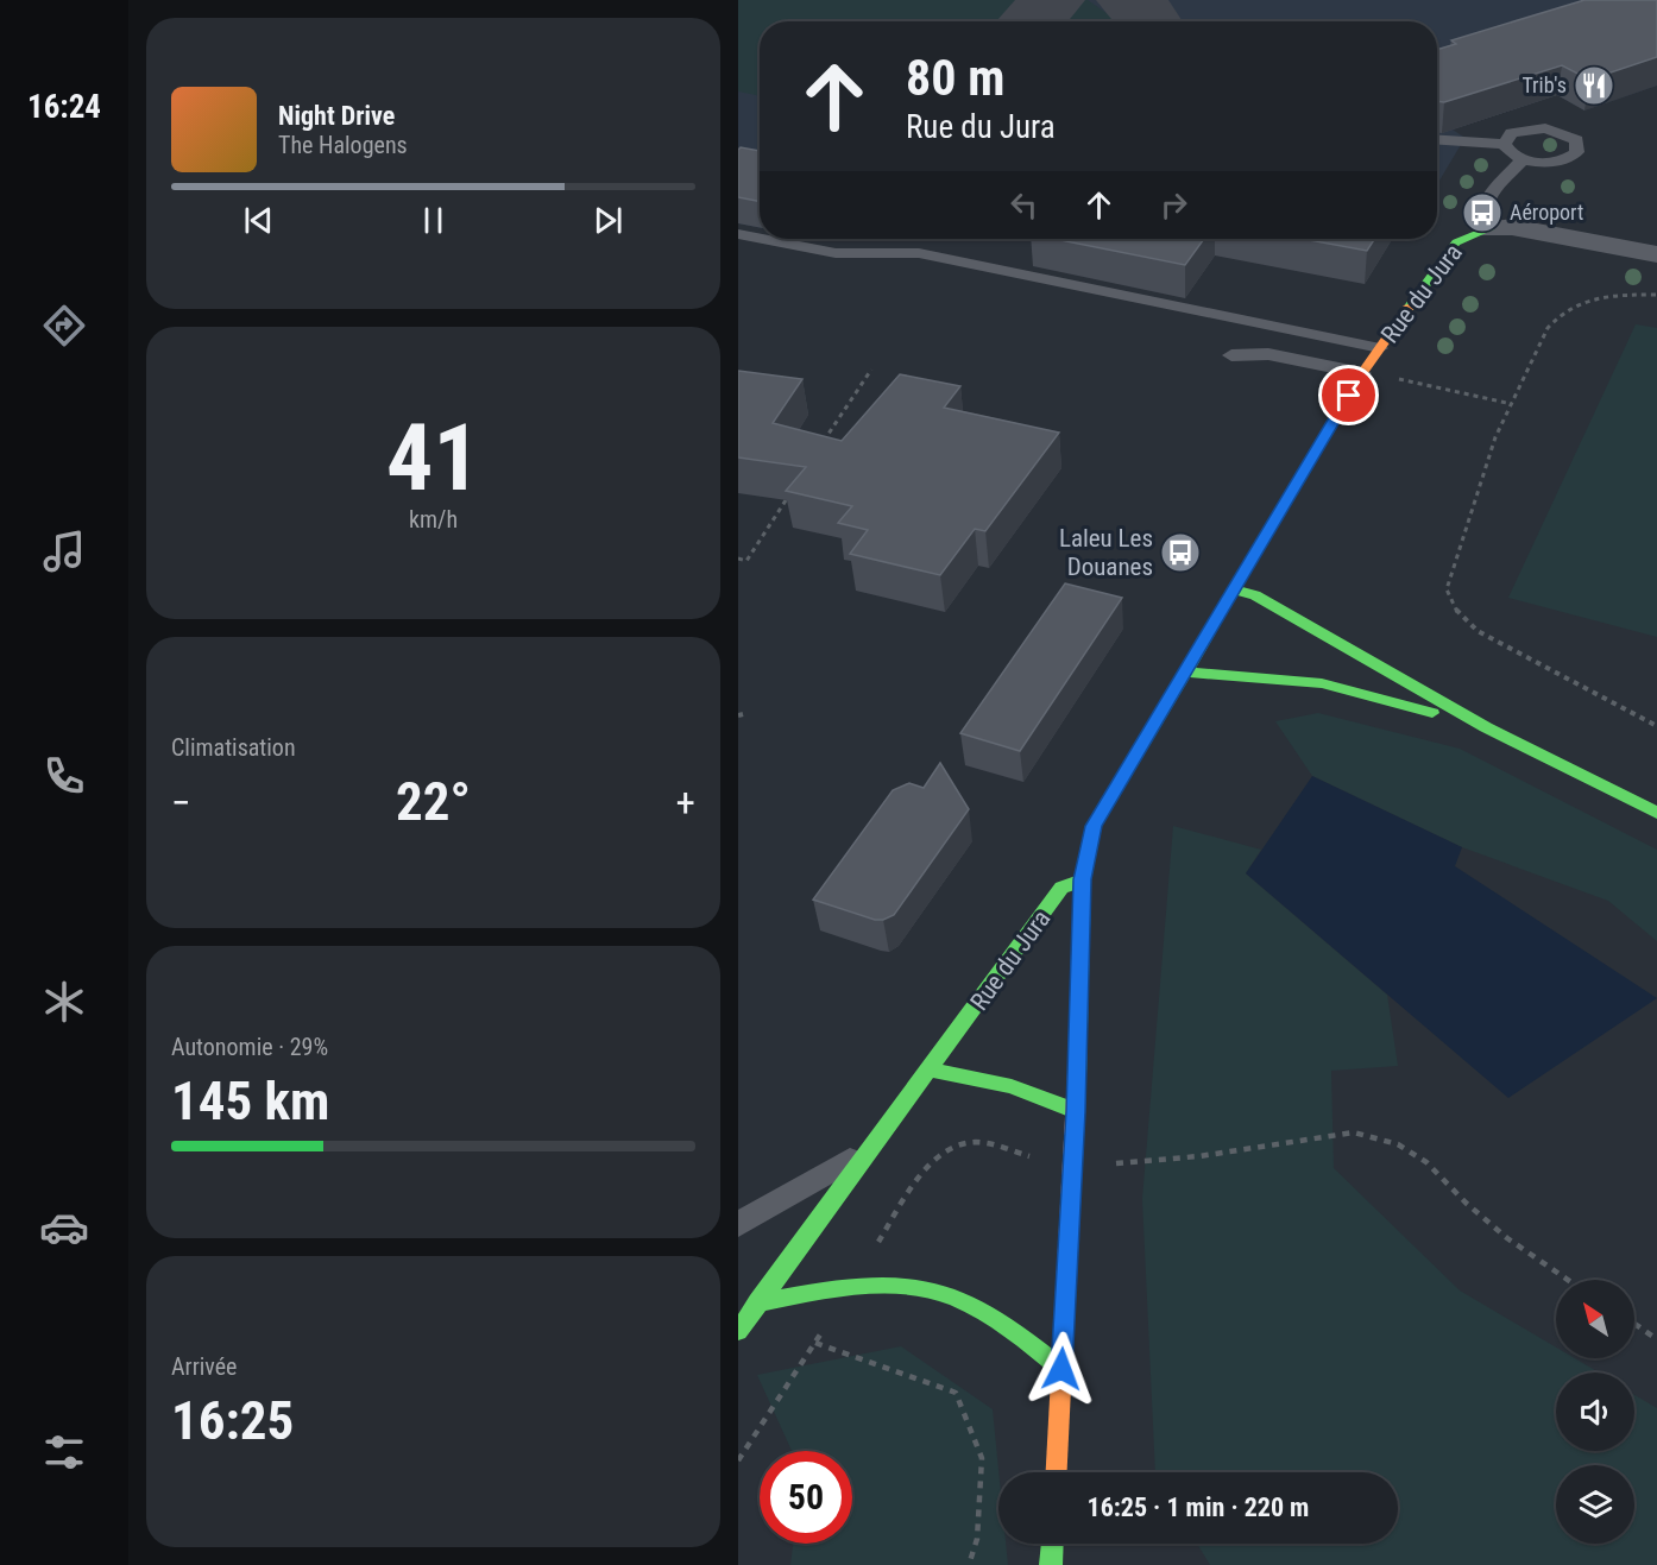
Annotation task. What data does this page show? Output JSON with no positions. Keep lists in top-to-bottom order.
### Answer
{
  "streets": {
    "street": ["Rue du Jura"]
  },
  "places": {
    "restaurant": ["Trib's"],
    "bus stop": ["Aéroport", "Laleu Les Douanes"]
  },
  "north": "top left",
  "page": {
    "tabs": "16:24",
    "turn": ["80 m", "Rue du Jura"],
    "song": ["Night Drive", "The Halogens"],
    "tile": [
      ["41", "km/h"],
      "Climatisation",
      ["Autonomie · 29%", "145 km"],
      ["Arrivée", "16:25"]
    ],
    "heat": ["−", "22°", "+"],
    "limit": "50",
    "trip": "16:25 · 1 min · 220 m"
  }
}
